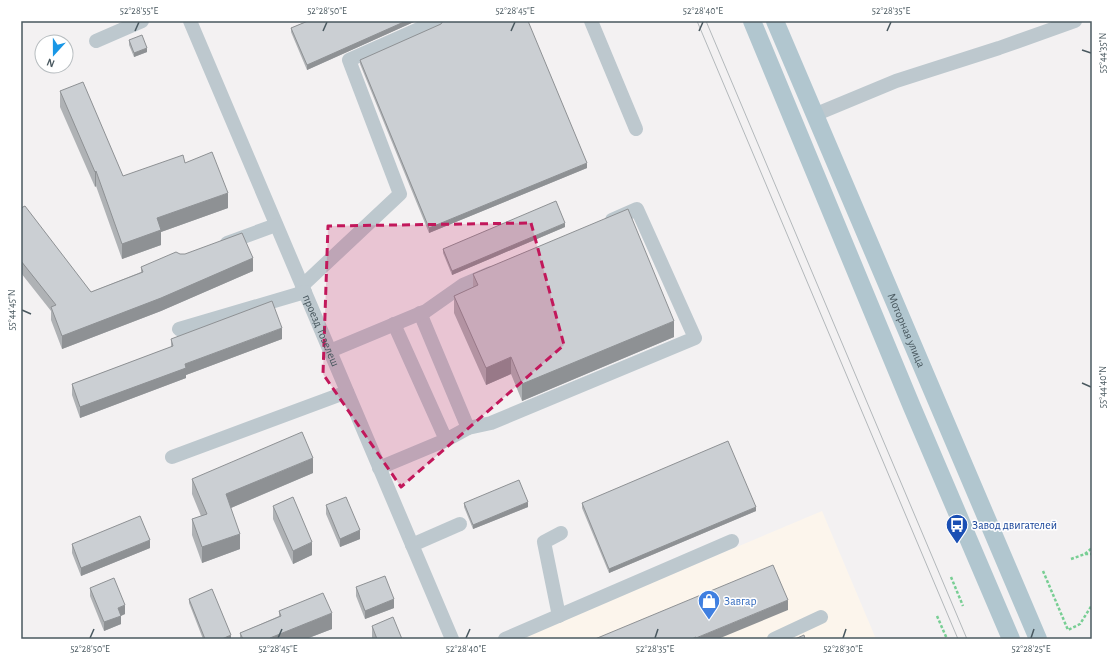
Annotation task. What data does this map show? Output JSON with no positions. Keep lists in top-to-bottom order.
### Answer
{
  "streets": {
    "main road": ["Моторная улица"],
    "street": ["проезд Тозелеш"]
  },
  "places": {
    "bus stop": ["Завод двигателей"],
    "shop": ["Завгар"]
  },
  "north": "bottom",
  "coordinates": [
    "52°28'55\"E",
    "52°28'50\"E",
    "52°28'45\"E",
    "52°28'40\"E",
    "52°28'35\"E",
    "55°44'35\"N",
    "55°44'45\"N",
    "55°44'40\"N",
    "52°28'30\"E",
    "52°28'25\"E"
  ]
}
